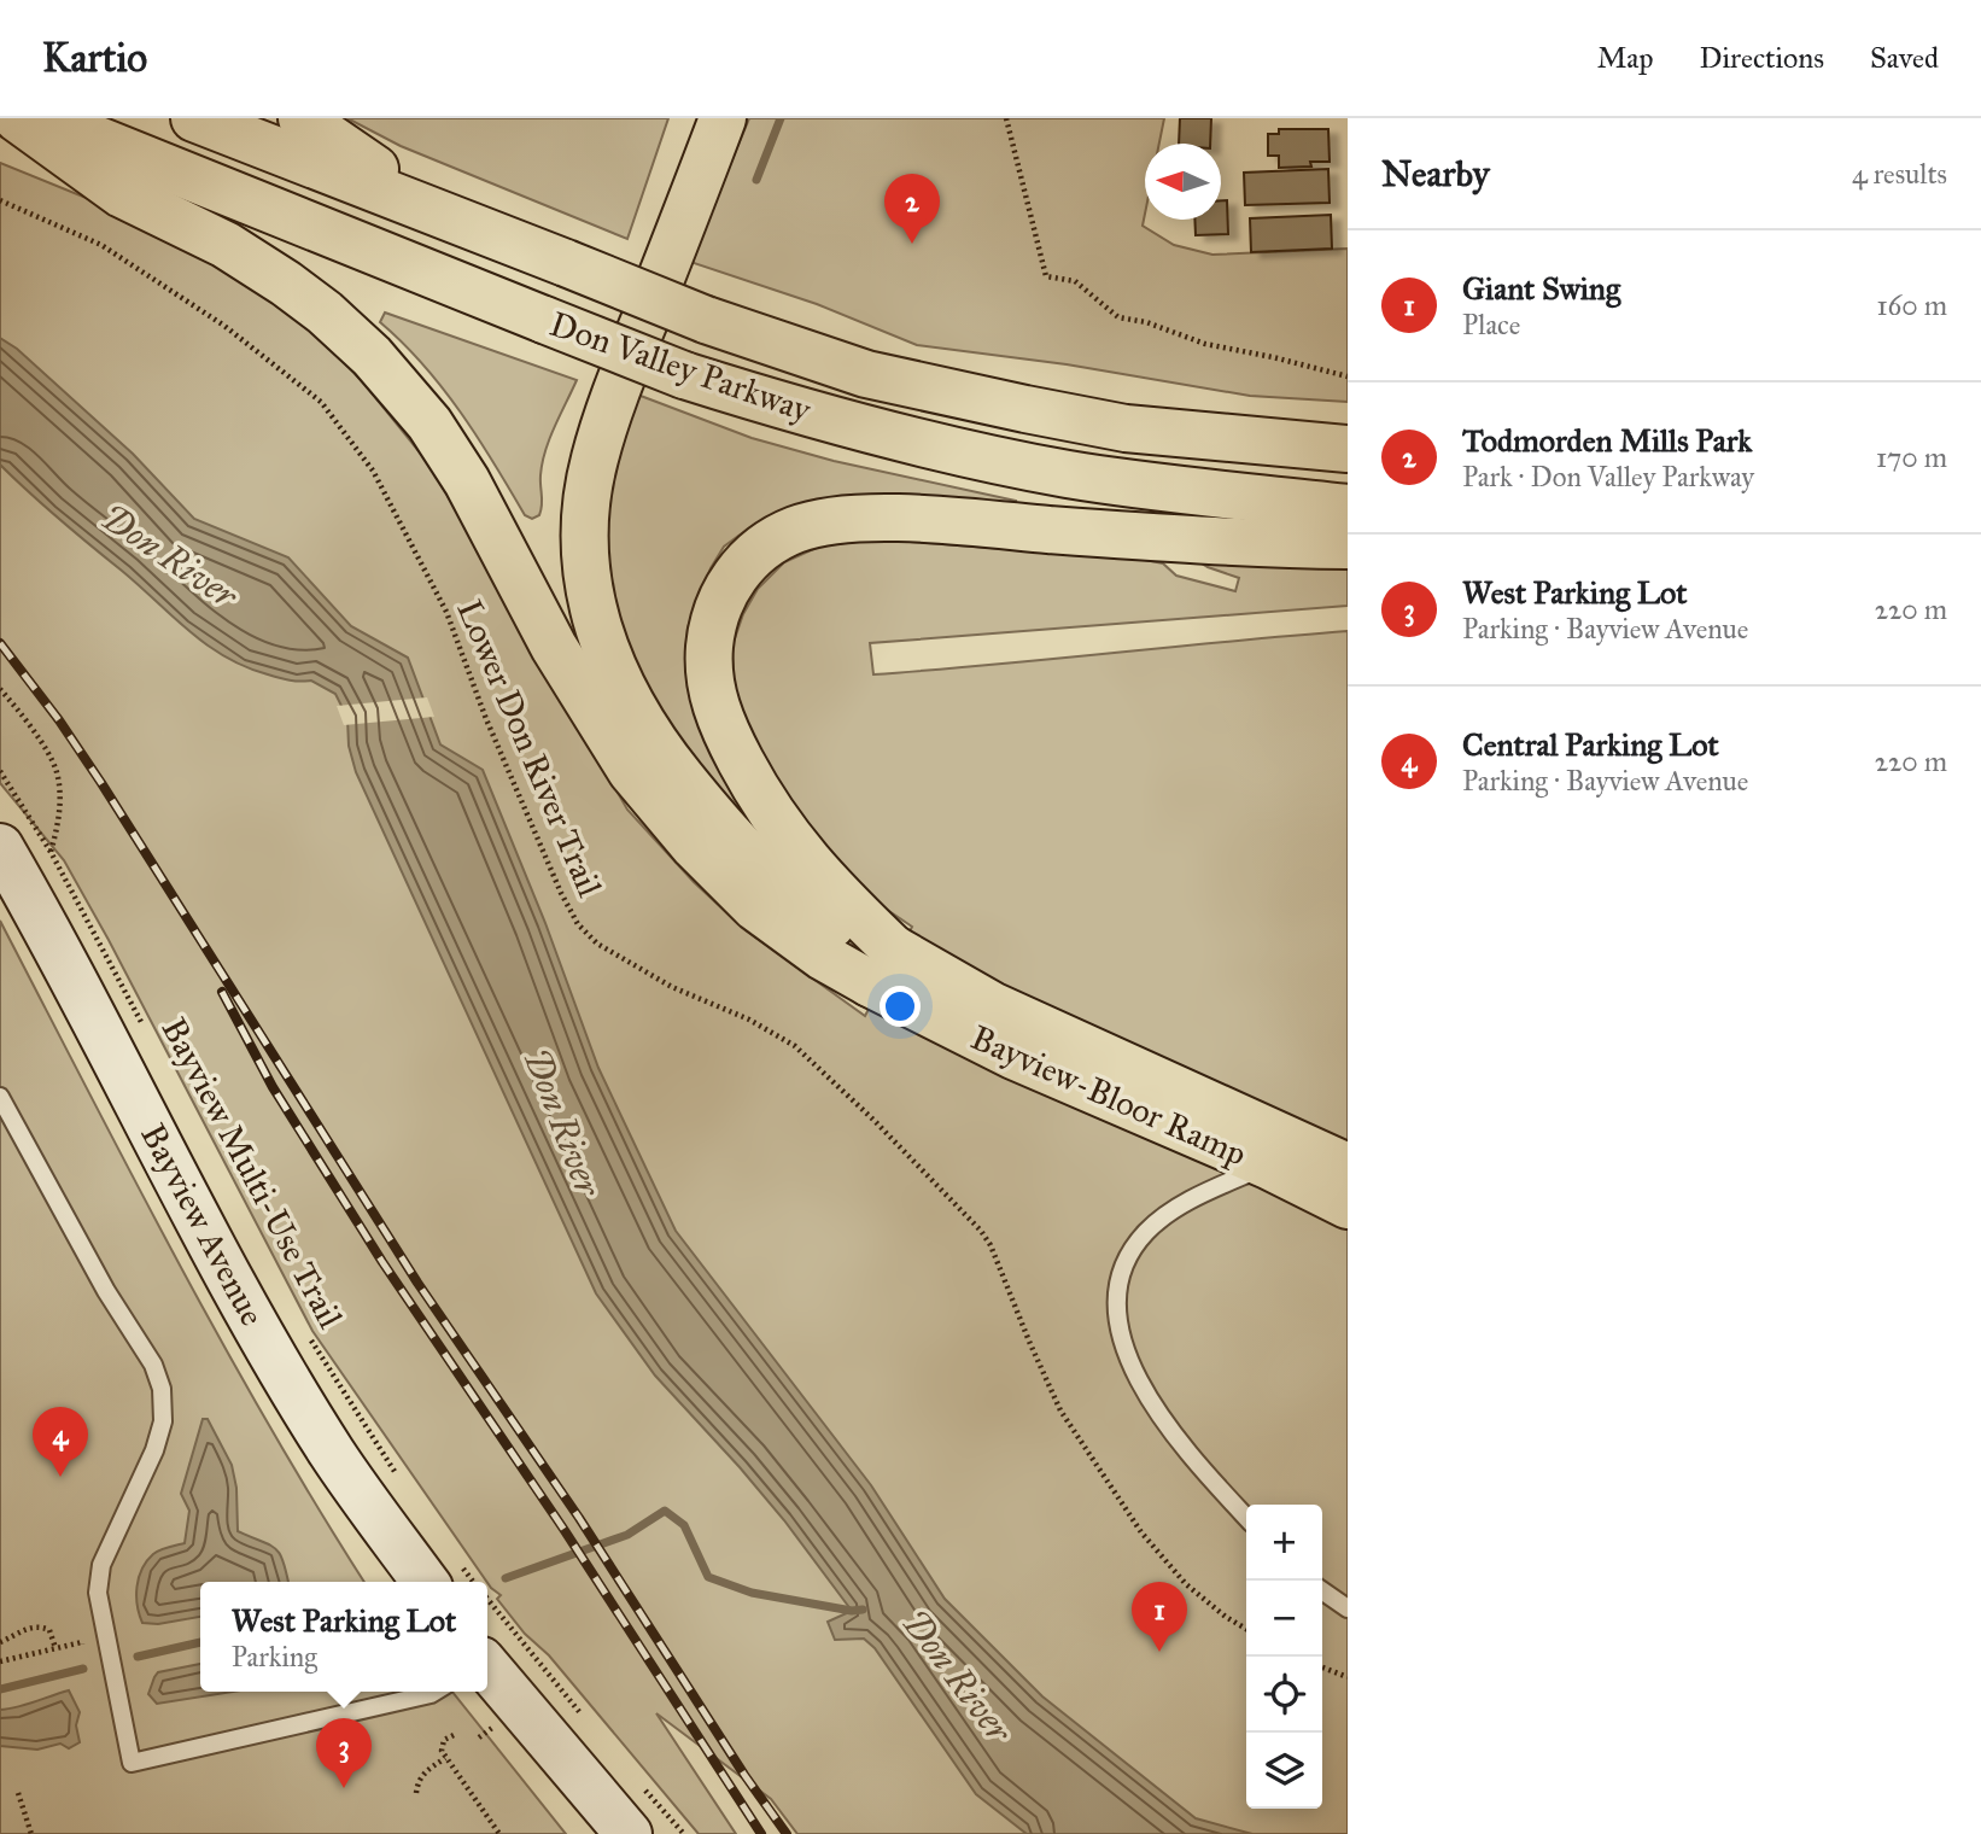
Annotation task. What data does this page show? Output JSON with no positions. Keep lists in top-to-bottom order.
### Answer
{
  "streets": {
    "main road": ["Don Valley Parkway", "Bayview-Bloor Ramp", "Bayview Avenue"],
    "path": ["Lower Don River Trail", "Bayview Multi-Use Trail"]
  },
  "water": ["Don River"],
  "north": "left",
  "page": {
    "header": "Kartio",
    "nav": ["Map", "Directions", "Saved"],
    "heading": ["Nearby", "4 results"],
    "pins": [
      "2",
      "4",
      "1",
      "3"
    ],
    "list": [
      {
        "mark": "1",
        "name": "Giant Swing",
        "note": "Place",
        "value": "160 m"
      },
      {
        "mark": "2",
        "name": "Todmorden Mills Park",
        "note": "Park · Don Valley Parkway",
        "value": "170 m"
      },
      {
        "mark": "3",
        "name": "West Parking Lot",
        "note": "Parking · Bayview Avenue",
        "value": "220 m"
      },
      {
        "mark": "4",
        "name": "Central Parking Lot",
        "note": "Parking · Bayview Avenue",
        "value": "220 m"
      }
    ],
    "map_buttons": ["+", "−"],
    "popup": ["West Parking Lot", "Parking"]
  }
}
